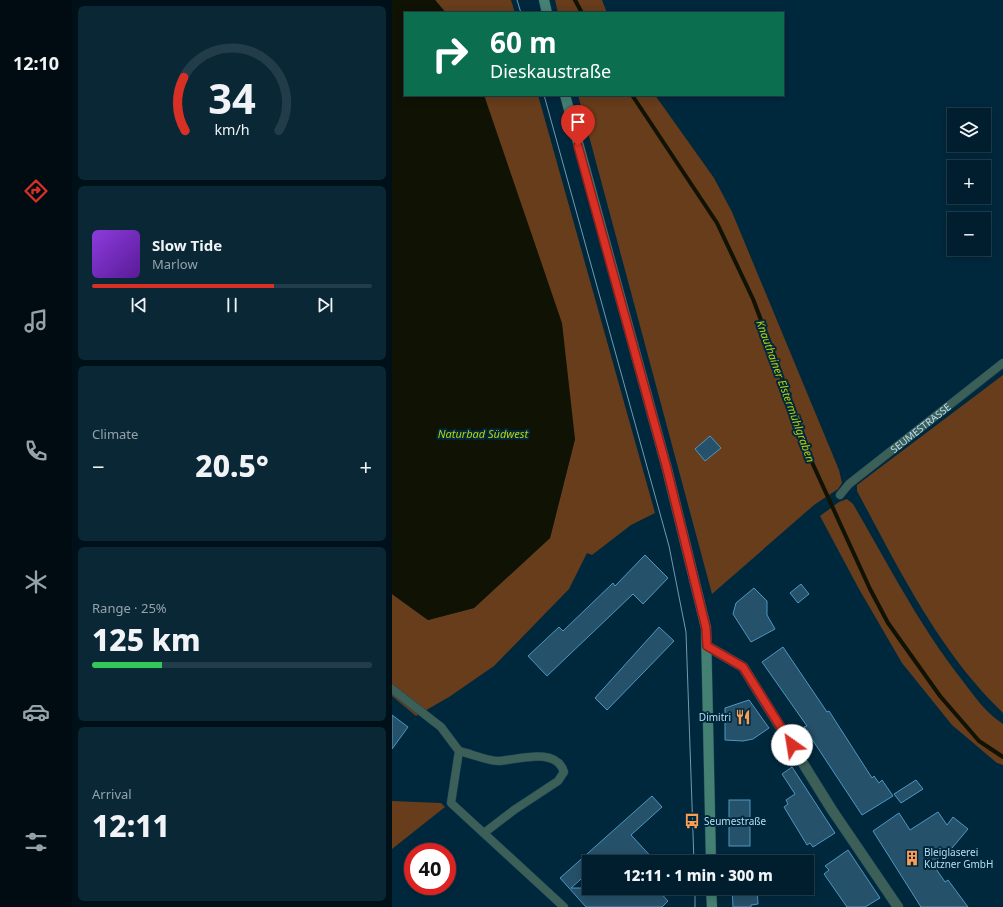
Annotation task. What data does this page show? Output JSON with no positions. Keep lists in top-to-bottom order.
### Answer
{
  "streets": {
    "lane": ["SEUMESTRASSE"]
  },
  "water": ["Knauthainer Elstermühlgraben", "Naturbad Südwest"],
  "places": {
    "restaurant": ["Dimitri"],
    "bus stop": ["Seumestraße"],
    "building": ["Bleiglaserei Kutzner GmbH"]
  },
  "page": {
    "tabs": "12:10",
    "turn": ["60 m", "Dieskaustraße"],
    "map_buttons": ["+", "−"],
    "song": ["Slow Tide", "Marlow"],
    "tile": [
      "Climate",
      ["Range · 25%", "125 km"],
      ["Arrival", "12:11"]
    ],
    "heat": ["−", "20.5°", "+"],
    "limit": "40",
    "trip": "12:11 · 1 min · 300 m",
    "gauge": ["34", "km/h"]
  }
}
